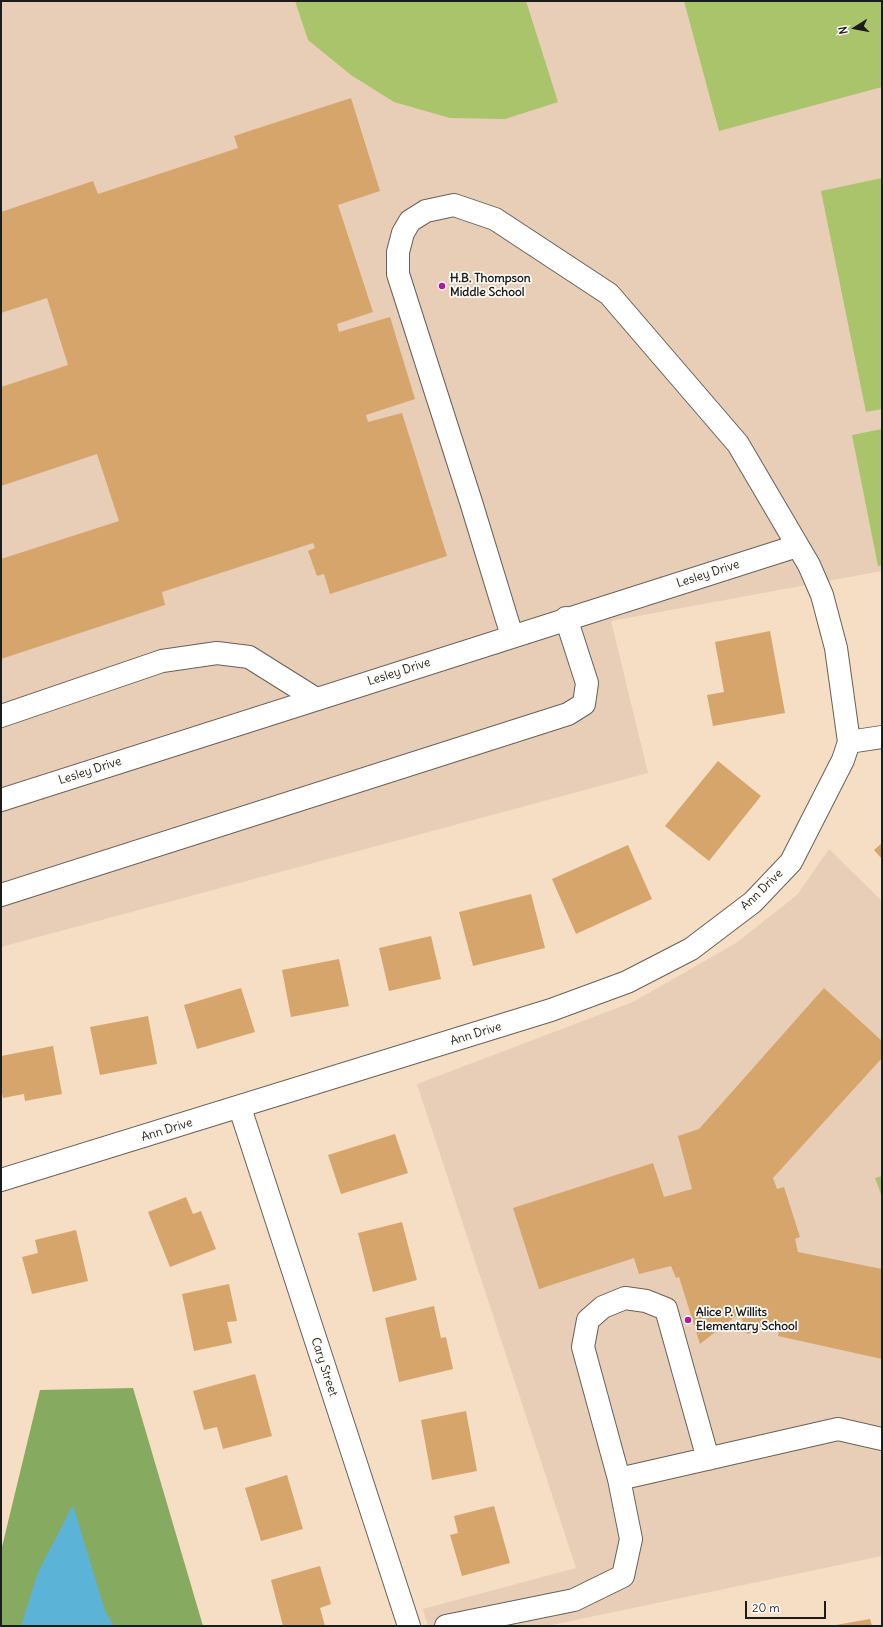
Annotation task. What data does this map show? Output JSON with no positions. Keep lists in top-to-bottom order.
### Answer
{
  "streets": {
    "street": ["Lesley Drive", "Ann Drive", "Cary Street"]
  },
  "crossings": [
    ["Lesley Drive", "Ann Drive"],
    ["Ann Drive", "Cary Street"]
  ],
  "places": ["H.B. Thompson Middle School", "Alice P. Willits Elementary School"],
  "scale_bar": "20 m",
  "north": "left"
}
